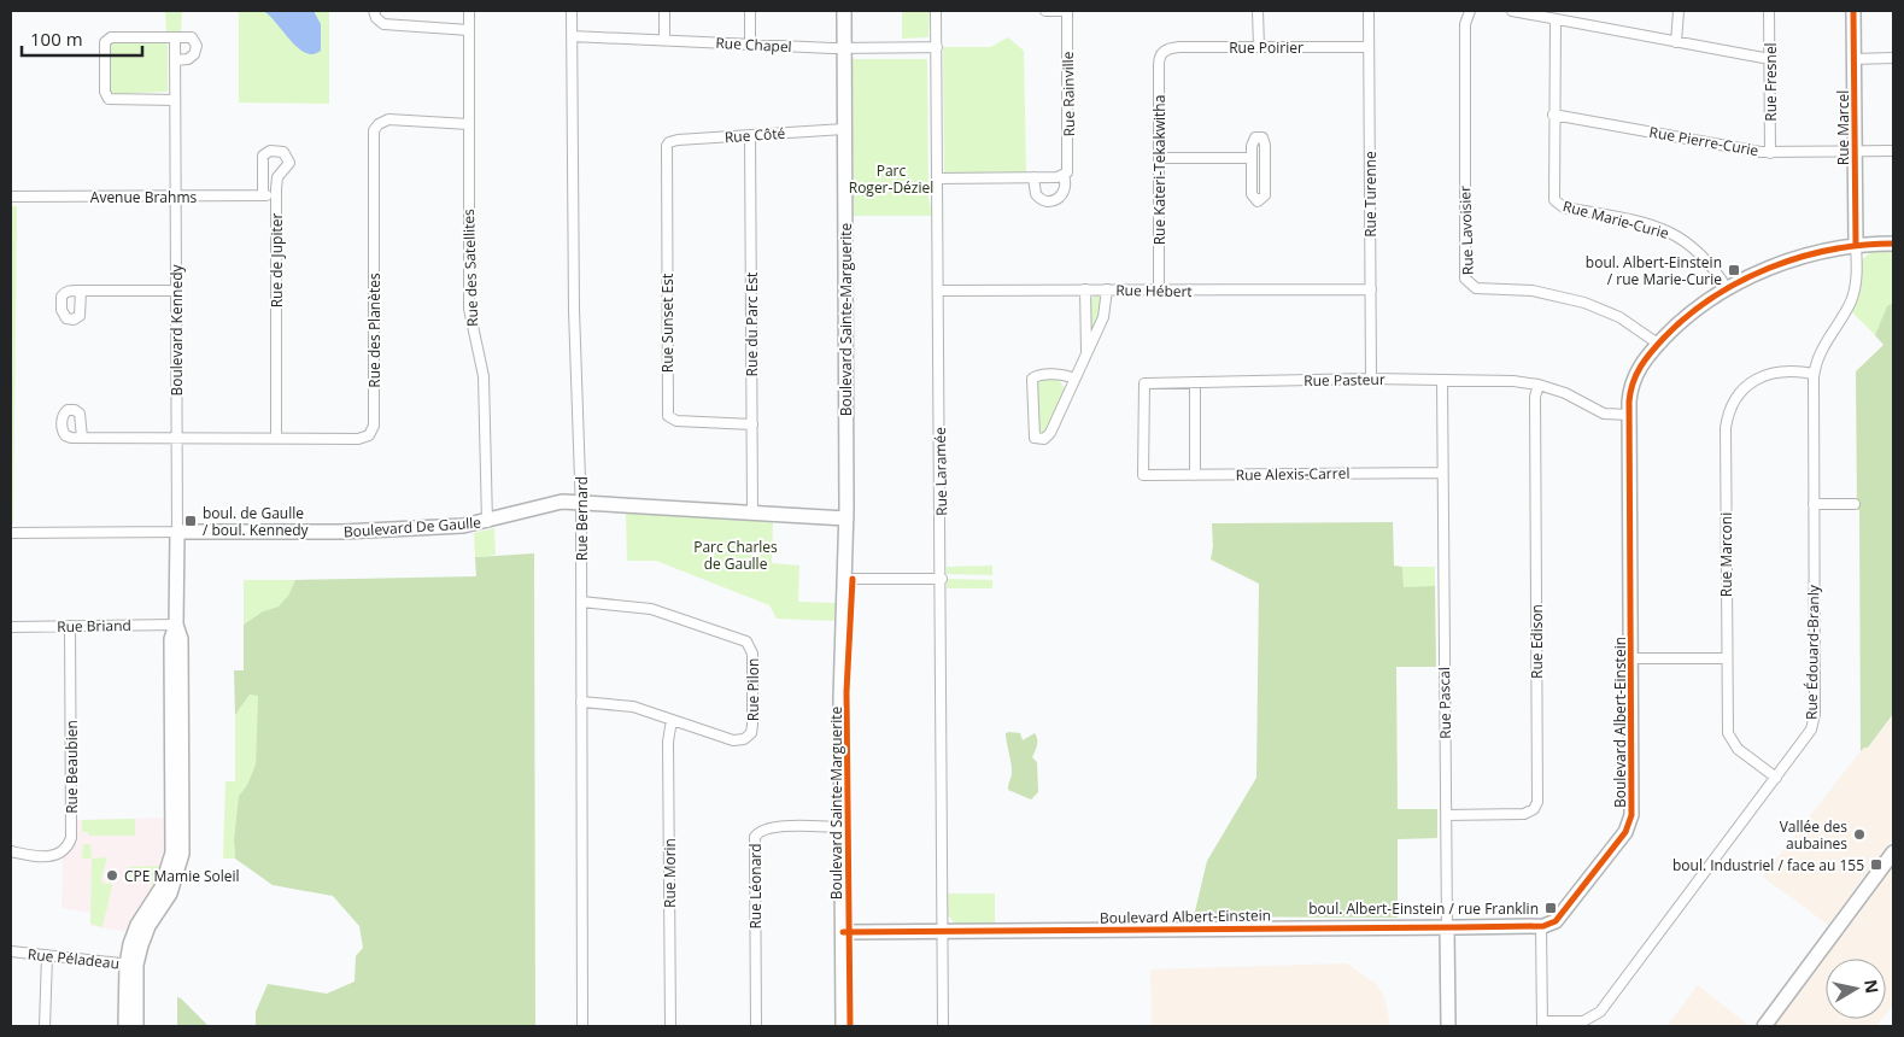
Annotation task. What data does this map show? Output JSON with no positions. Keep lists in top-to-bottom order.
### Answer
{
  "streets": {
    "street": [
      "Rue Chapel",
      "Rue Poirier",
      "Rue Fresnel",
      "Rue Rainville",
      "Rue Marcel",
      "Rue Côté",
      "Rue Pierre-Curie",
      "Rue Kateri-Tekakwitha",
      "Rue Turenne",
      "Avenue Brahms",
      "Rue Marie-Curie",
      "Rue Lavoisier",
      "Rue de Jupiter",
      "Rue des Satellites",
      "Rue Hébert",
      "Boulevard Sainte-Marguerite",
      "Rue Sunset Est",
      "Rue du Parc Est",
      "Boulevard Kennedy",
      "Rue des Planètes",
      "Rue Pasteur",
      "Rue Laramée",
      "Rue Alexis-Carrel",
      "Rue Bernard",
      "Boulevard De Gaulle",
      "Rue Marconi",
      "Rue Briand",
      "Rue Edison",
      "Rue Édouard-Branly",
      "Rue Pilon",
      "Rue Pascal",
      "Boulevard Albert-Einstein",
      "Rue Beaubien",
      "Rue Morin",
      "Rue Léonard",
      "Rue Péladeau"
    ]
  },
  "crossings": [
    ["Rue Chapel", "Boulevard Sainte-Marguerite"],
    ["Rue Chapel", "Rue Laramée"],
    ["Rue Chapel", "Rue Bernard"],
    ["Rue Poirier", "Rue Kateri-Tekakwitha"],
    ["Rue Poirier", "Rue Turenne"],
    ["Rue Fresnel", "Rue Pierre-Curie"],
    ["Rue Marcel", "Rue Pierre-Curie"],
    ["Rue Marcel", "Rue Édouard-Branly"],
    ["Rue Marcel", "Boulevard Albert-Einstein"],
    ["Rue Côté", "Boulevard Sainte-Marguerite"],
    ["Rue Côté", "Rue Sunset Est"],
    ["Rue Côté", "Rue du Parc Est"],
    ["Rue Pierre-Curie", "Rue Marie-Curie"],
    ["Rue Kateri-Tekakwitha", "Rue Hébert"],
    ["Rue Turenne", "Rue Hébert"],
    ["Rue Turenne", "Rue Pasteur"],
    ["Avenue Brahms", "Rue de Jupiter"],
    ["Avenue Brahms", "Boulevard Kennedy"],
    ["Rue Marie-Curie", "Boulevard Albert-Einstein"],
    ["Rue Lavoisier", "Boulevard Albert-Einstein"],
    ["Rue de Jupiter", "Rue des Planètes"],
    ["Rue des Satellites", "Rue des Planètes"],
    ["Rue des Satellites", "Boulevard De Gaulle"],
    ["Rue Hébert", "Rue Laramée"],
    ["Boulevard Sainte-Marguerite", "Boulevard De Gaulle"],
    ["Boulevard Sainte-Marguerite", "Boulevard Albert-Einstein"],
    ["Boulevard Sainte-Marguerite", "Rue Léonard"],
    ["Rue Sunset Est", "Rue du Parc Est"],
    ["Rue du Parc Est", "Boulevard De Gaulle"],
    ["Boulevard Kennedy", "Rue des Planètes"],
    ["Boulevard Kennedy", "Boulevard De Gaulle"],
    ["Boulevard Kennedy", "Rue Briand"],
    ["Boulevard Kennedy", "Rue Péladeau"],
    ["Rue Pasteur", "Rue Alexis-Carrel"],
    ["Rue Pasteur", "Rue Edison"],
    ["Rue Pasteur", "Rue Pascal"],
    ["Rue Pasteur", "Boulevard Albert-Einstein"],
    ["Rue Laramée", "Boulevard Albert-Einstein"],
    ["Rue Alexis-Carrel", "Rue Pascal"],
    ["Rue Bernard", "Boulevard De Gaulle"],
    ["Rue Bernard", "Rue Pilon"],
    ["Rue Marconi", "Rue Édouard-Branly"],
    ["Rue Briand", "Rue Beaubien"],
    ["Rue Edison", "Rue Pascal"],
    ["Rue Édouard-Branly", "Boulevard Albert-Einstein"],
    ["Rue Pilon", "Rue Morin"],
    ["Rue Pascal", "Boulevard Albert-Einstein"]
  ],
  "parks": ["Parc Roger-Déziel", "Parc Charles de Gaulle"],
  "places": {
    "transit": [
      "boul. Albert-Einstein / rue Marie-Curie",
      "boul. de Gaulle / boul. Kennedy",
      "boul. Industriel / face au 155",
      "boul. Albert-Einstein / rue Franklin"
    ],
    "other": ["Vallée des aubaines", "CPE Mamie Soleil"]
  },
  "scale_bar": "100 m",
  "north": "right"
}
